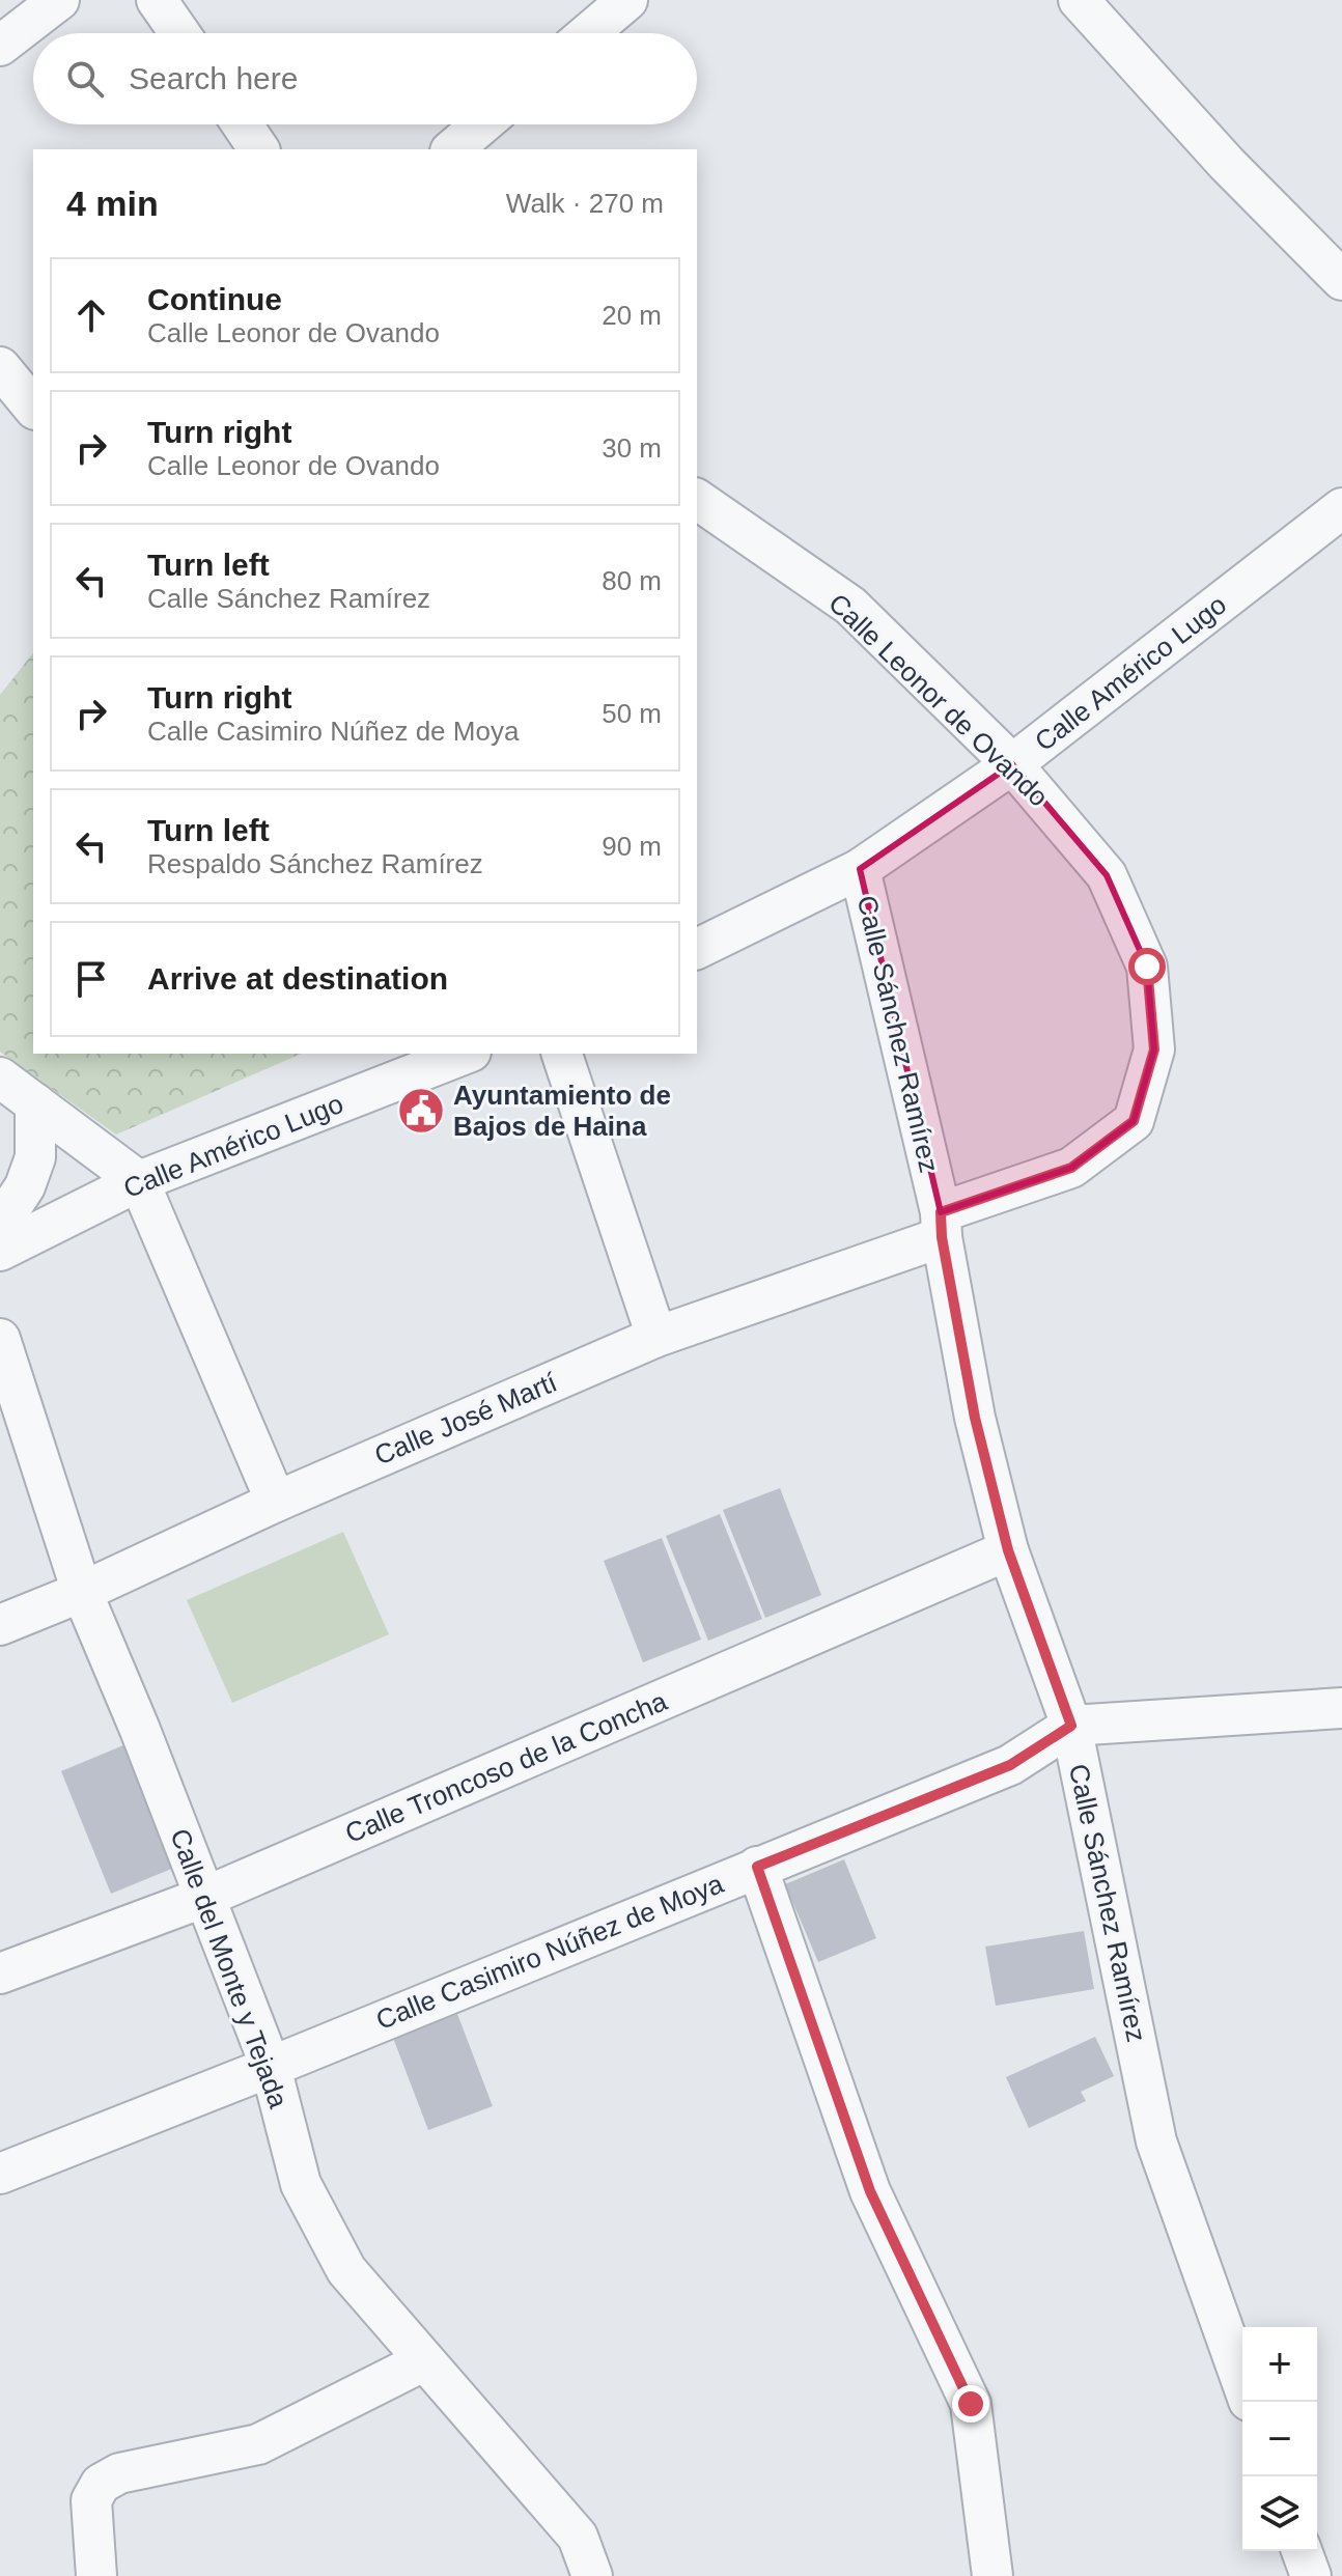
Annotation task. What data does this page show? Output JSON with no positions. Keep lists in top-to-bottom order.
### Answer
{
  "streets": {
    "street": [
      "Calle Américo Lugo",
      "Calle Leonor de Ovando",
      "Calle Sánchez Ramírez",
      "Calle José Martí",
      "Calle Troncoso de la Concha",
      "Calle Casimiro Núñez de Moya",
      "Calle del Monte y Tejada"
    ]
  },
  "crossings": [
    ["Calle Américo Lugo", "Calle Leonor de Ovando"],
    ["Calle Américo Lugo", "Calle Sánchez Ramírez"],
    ["Calle Leonor de Ovando", "Calle Sánchez Ramírez"],
    ["Calle Leonor de Ovando", "Calle José Martí"],
    ["Calle Sánchez Ramírez", "Calle José Martí"],
    ["Calle Sánchez Ramírez", "Calle Troncoso de la Concha"],
    ["Calle Sánchez Ramírez", "Calle Casimiro Núñez de Moya"],
    ["Calle José Martí", "Calle del Monte y Tejada"],
    ["Calle Troncoso de la Concha", "Calle del Monte y Tejada"],
    ["Calle Casimiro Núñez de Moya", "Calle del Monte y Tejada"]
  ],
  "places": {
    "public building": ["Ayuntamiento de Bajos de Haina"]
  },
  "page": {
    "search": "Search here",
    "heading": ["4 min", "Walk · 270 m"],
    "list": [
      ["Continue", "Calle Leonor de Ovando", "20 m"],
      ["Turn right", "Calle Leonor de Ovando", "30 m"],
      ["Turn left", "Calle Sánchez Ramírez", "80 m"],
      ["Turn right", "Calle Casimiro Núñez de Moya", "50 m"],
      ["Turn left", "Respaldo Sánchez Ramírez", "90 m"],
      "Arrive at destination"
    ],
    "map_buttons": ["+", "−"]
  }
}
